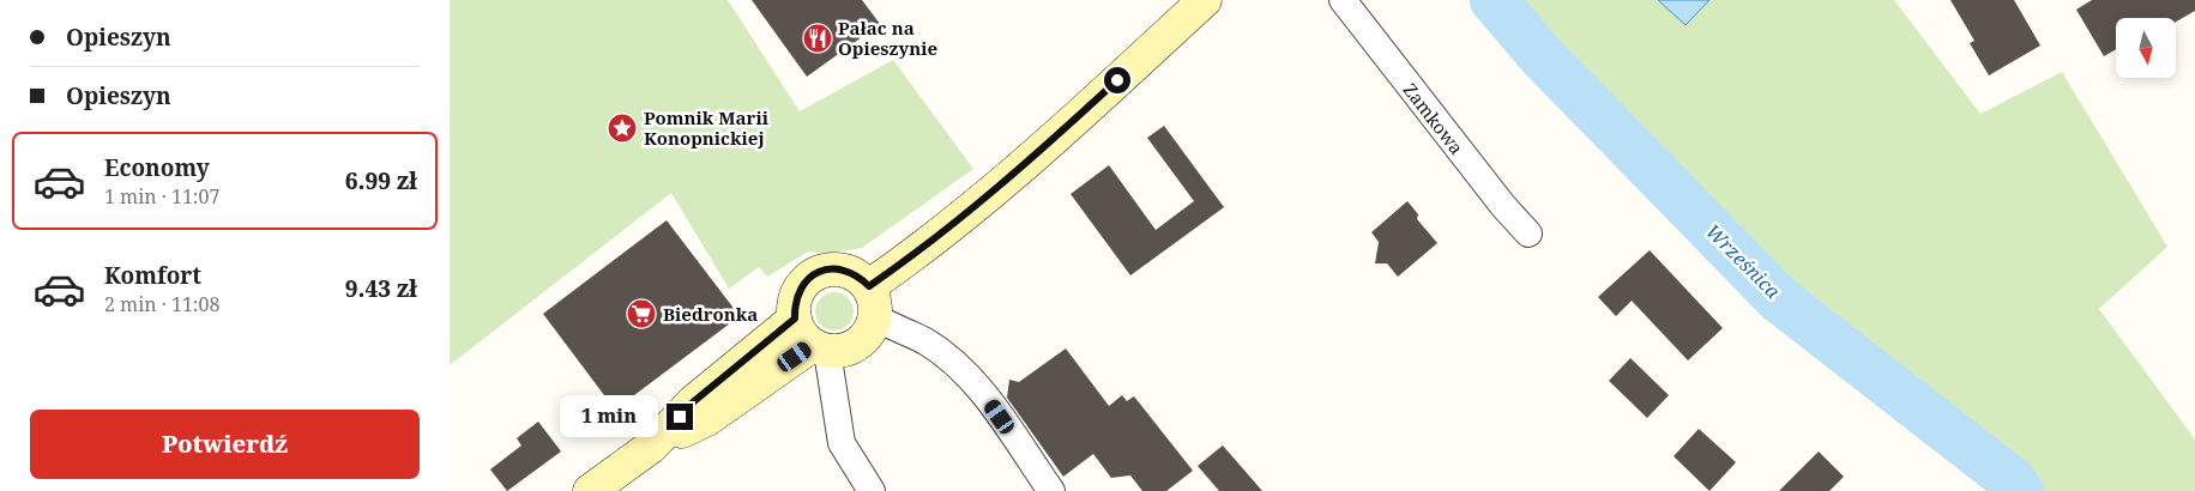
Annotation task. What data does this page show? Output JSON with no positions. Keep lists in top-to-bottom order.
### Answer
{
  "streets": {
    "street": ["Zamkowa"]
  },
  "water": ["Wrześnica"],
  "places": {
    "restaurant": ["Pałac na Opieszynie"],
    "place": ["Pomnik Marii Konopnickiej"],
    "supermarket": ["Biedronka"]
  },
  "north": "bottom",
  "page": {
    "banner": ["Opieszyn", "Opieszyn"],
    "list": [
      {
        "name": "Economy",
        "note": "1 min · 11:07",
        "value": "6.99 zł"
      },
      {
        "name": "Komfort",
        "note": "2 min · 11:08",
        "value": "9.43 zł"
      }
    ],
    "bubble": "1 min",
    "buttons": "Potwierdź"
  }
}
